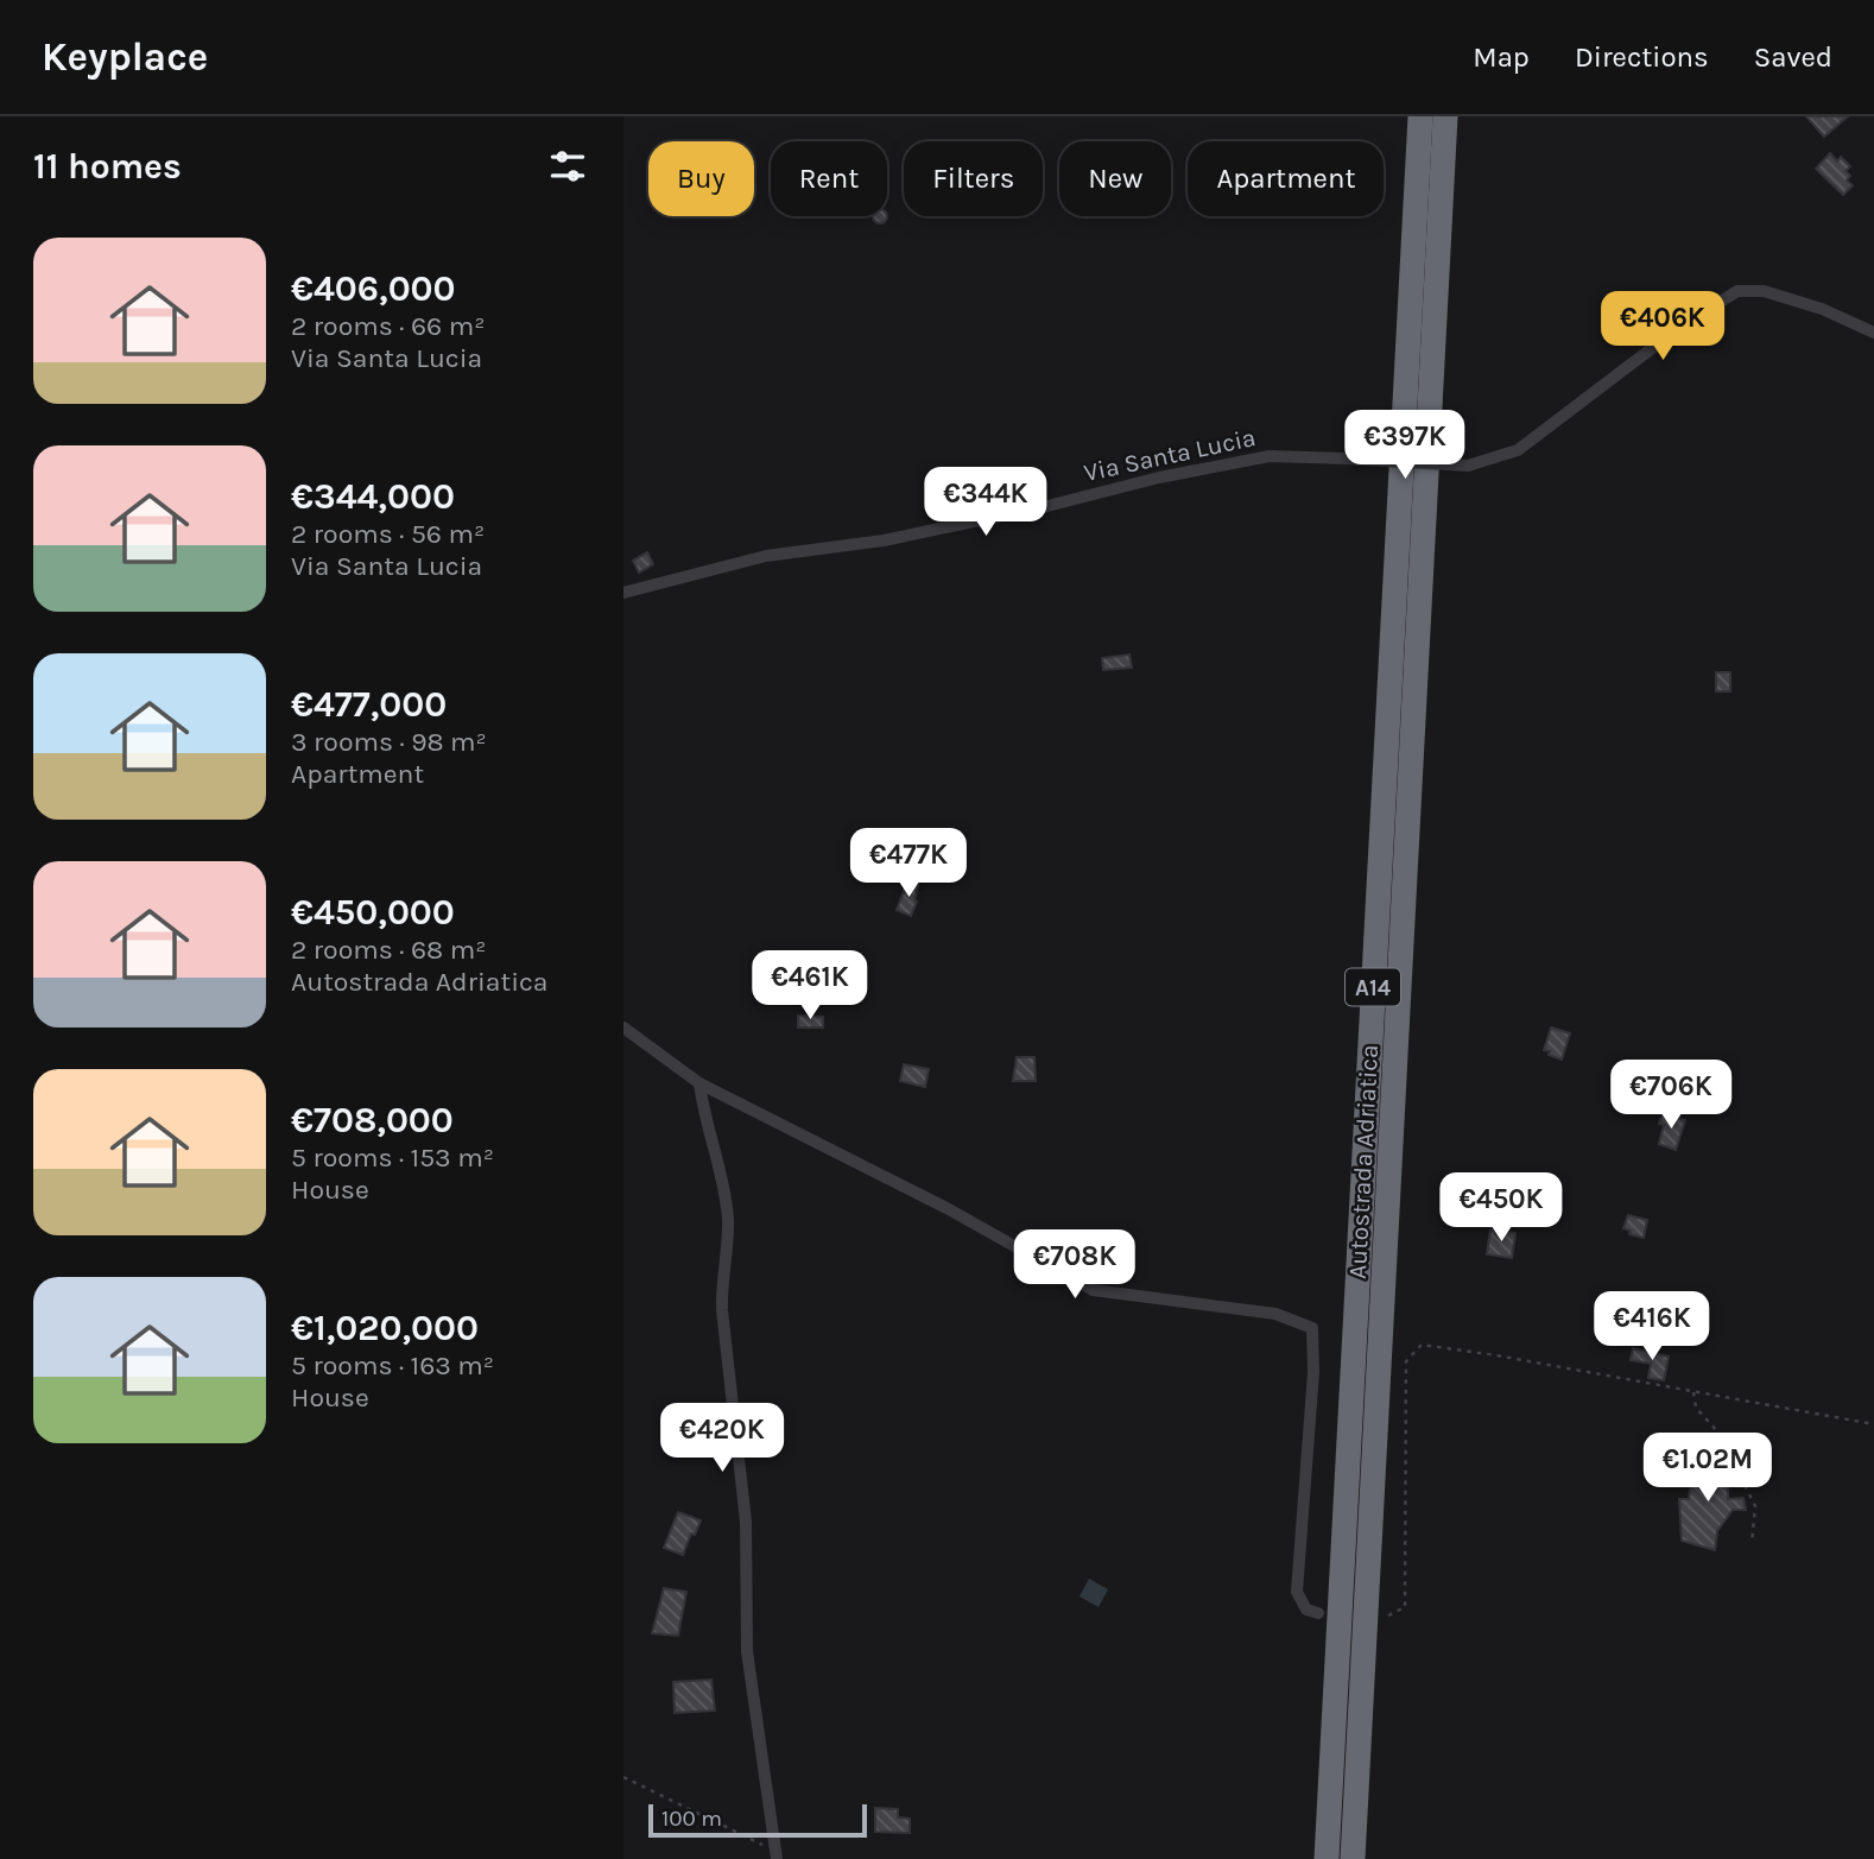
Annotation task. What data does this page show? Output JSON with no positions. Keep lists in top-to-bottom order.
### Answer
{
  "streets": {
    "highway": ["A14", "Autostrada Adriatica"],
    "street": ["Via Santa Lucia"]
  },
  "scale_bar": "100 m",
  "page": {
    "header": "Keyplace",
    "nav": ["Map", "Directions", "Saved"],
    "heading": "11 homes",
    "chip": [
      "Buy",
      "Rent",
      "Filters",
      "New",
      "Apartment"
    ],
    "list": [
      {
        "name": "€406,000",
        "note": "2 rooms · 66 m² · Via Santa Lucia"
      },
      {
        "name": "€344,000",
        "note": "2 rooms · 56 m² · Via Santa Lucia"
      },
      {
        "name": "€477,000",
        "note": "3 rooms · 98 m² · Apartment"
      },
      {
        "name": "€450,000",
        "note": "2 rooms · 68 m² · Autostrada Adriatica"
      },
      {
        "name": "€708,000",
        "note": "5 rooms · 153 m² · House"
      },
      {
        "name": "€1,020,000",
        "note": "5 rooms · 163 m² · House"
      }
    ],
    "price": [
      "€406K",
      "€397K",
      "€344K",
      "€477K",
      "€461K",
      "€706K",
      "€450K",
      "€708K",
      "€416K",
      "€420K",
      "€1.02M"
    ],
    "scale": "100 m"
  }
}
